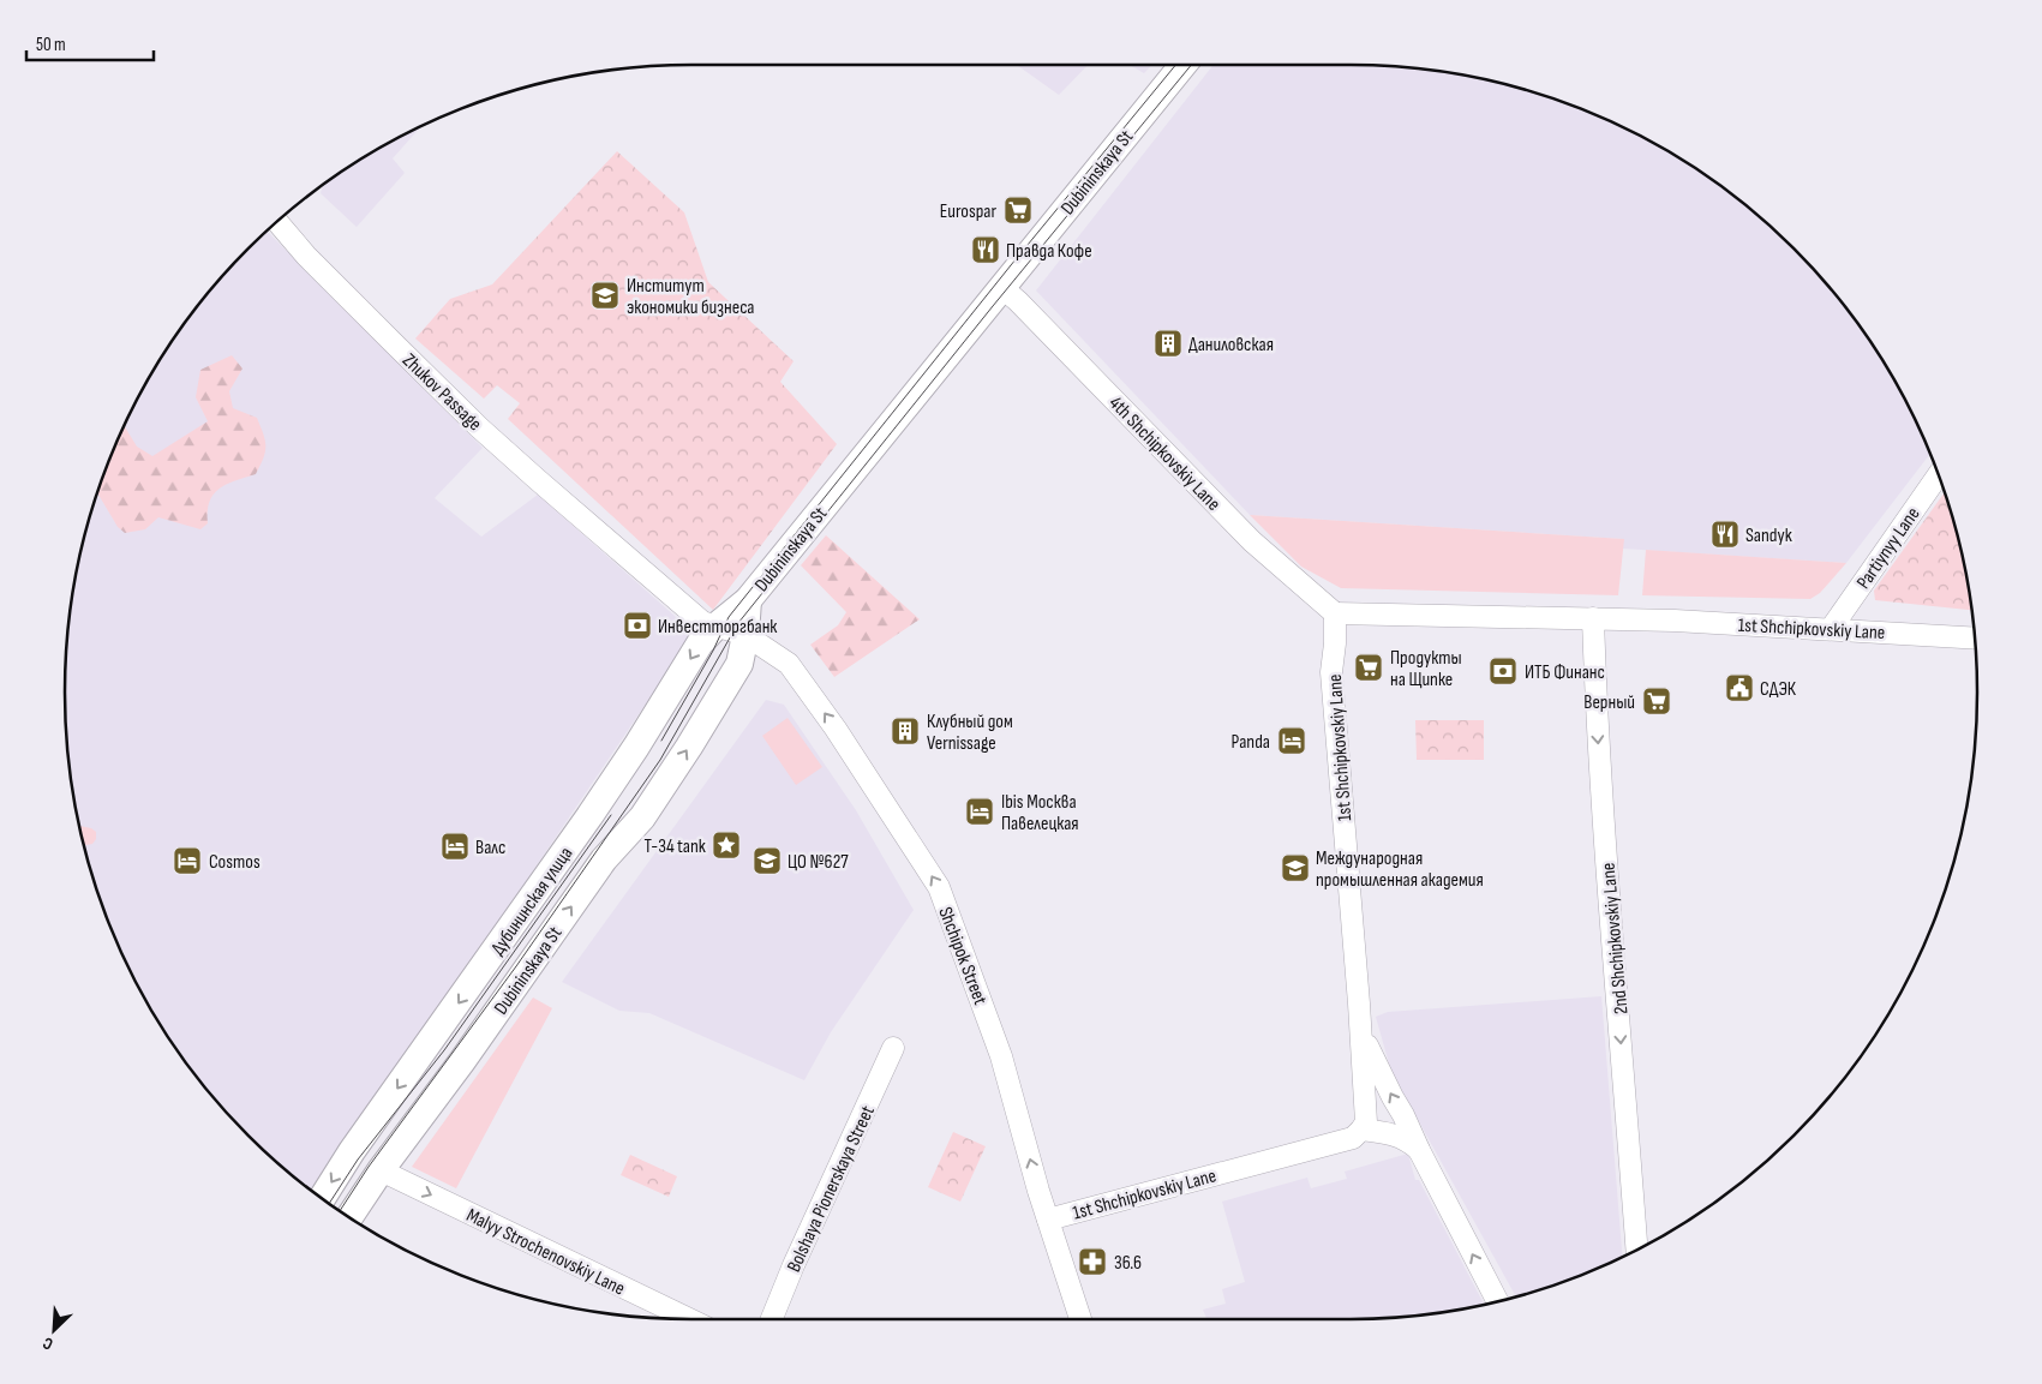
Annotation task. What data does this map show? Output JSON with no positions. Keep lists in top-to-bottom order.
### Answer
{
  "streets": {
    "main road": ["Dubininskaya St", "Дубининская улица"],
    "street": [
      "4th Shchipkovskiy Lane",
      "Partiynyy Lane",
      "1st Shchipkovskiy Lane",
      "2nd Shchipkovskiy Lane",
      "Shchipok Street",
      "Bolshaya Pionerskaya Street",
      "Malyy Strochenovskiy Lane"
    ]
  },
  "crossings": [
    ["Dubininskaya St", "4th Shchipkovskiy Lane"],
    ["Dubininskaya St", "Дубининская улица"],
    ["Dubininskaya St", "Shchipok Street"],
    ["Dubininskaya St", "Malyy Strochenovskiy Lane"],
    ["4th Shchipkovskiy Lane", "1st Shchipkovskiy Lane"],
    ["Partiynyy Lane", "1st Shchipkovskiy Lane"],
    ["1st Shchipkovskiy Lane", "2nd Shchipkovskiy Lane"],
    ["1st Shchipkovskiy Lane", "Shchipok Street"],
    ["Дубининская улица", "Shchipok Street"]
  ],
  "one_way": [
    "Dubininskaya St",
    "Дубининская улица",
    "2nd Shchipkovskiy Lane",
    "Shchipok Street",
    "Malyy Strochenovskiy Lane"
  ],
  "places": {
    "supermarket": ["Eurospar", "Продукты на Щипке", "Верный"],
    "restaurant": ["Правда Кофе", "Sandyk"],
    "school or university": ["Институт экономики бизнеса", "ЦО №627", "Международная промышленная академия"],
    "building": ["Даниловская", "Клубный дом Vernissage"],
    "bank": ["Инвестторгбанк", "ИТБ Финанс"],
    "public building": ["СДЭК"],
    "hotel": [
      "Panda",
      "Ibis Москва Павелецкая",
      "Валс",
      "Cosmos"
    ],
    "place": ["T-34 tank"],
    "pharmacy": ["36.6"]
  },
  "scale_bar": "50 m",
  "north": "bottom left"
}
